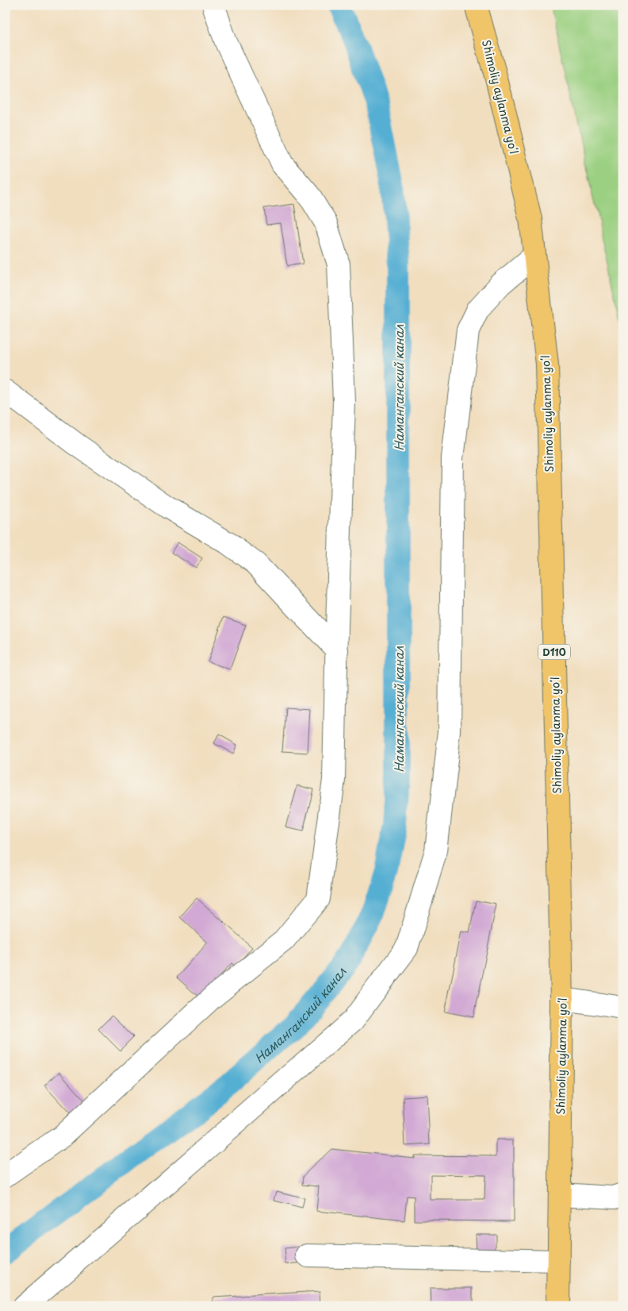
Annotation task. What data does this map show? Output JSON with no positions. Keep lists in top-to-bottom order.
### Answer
{
  "streets": {
    "main road": ["Shimoliy aylanma yoʻl", "D110"]
  },
  "water": ["Наманганский канал"]
}
